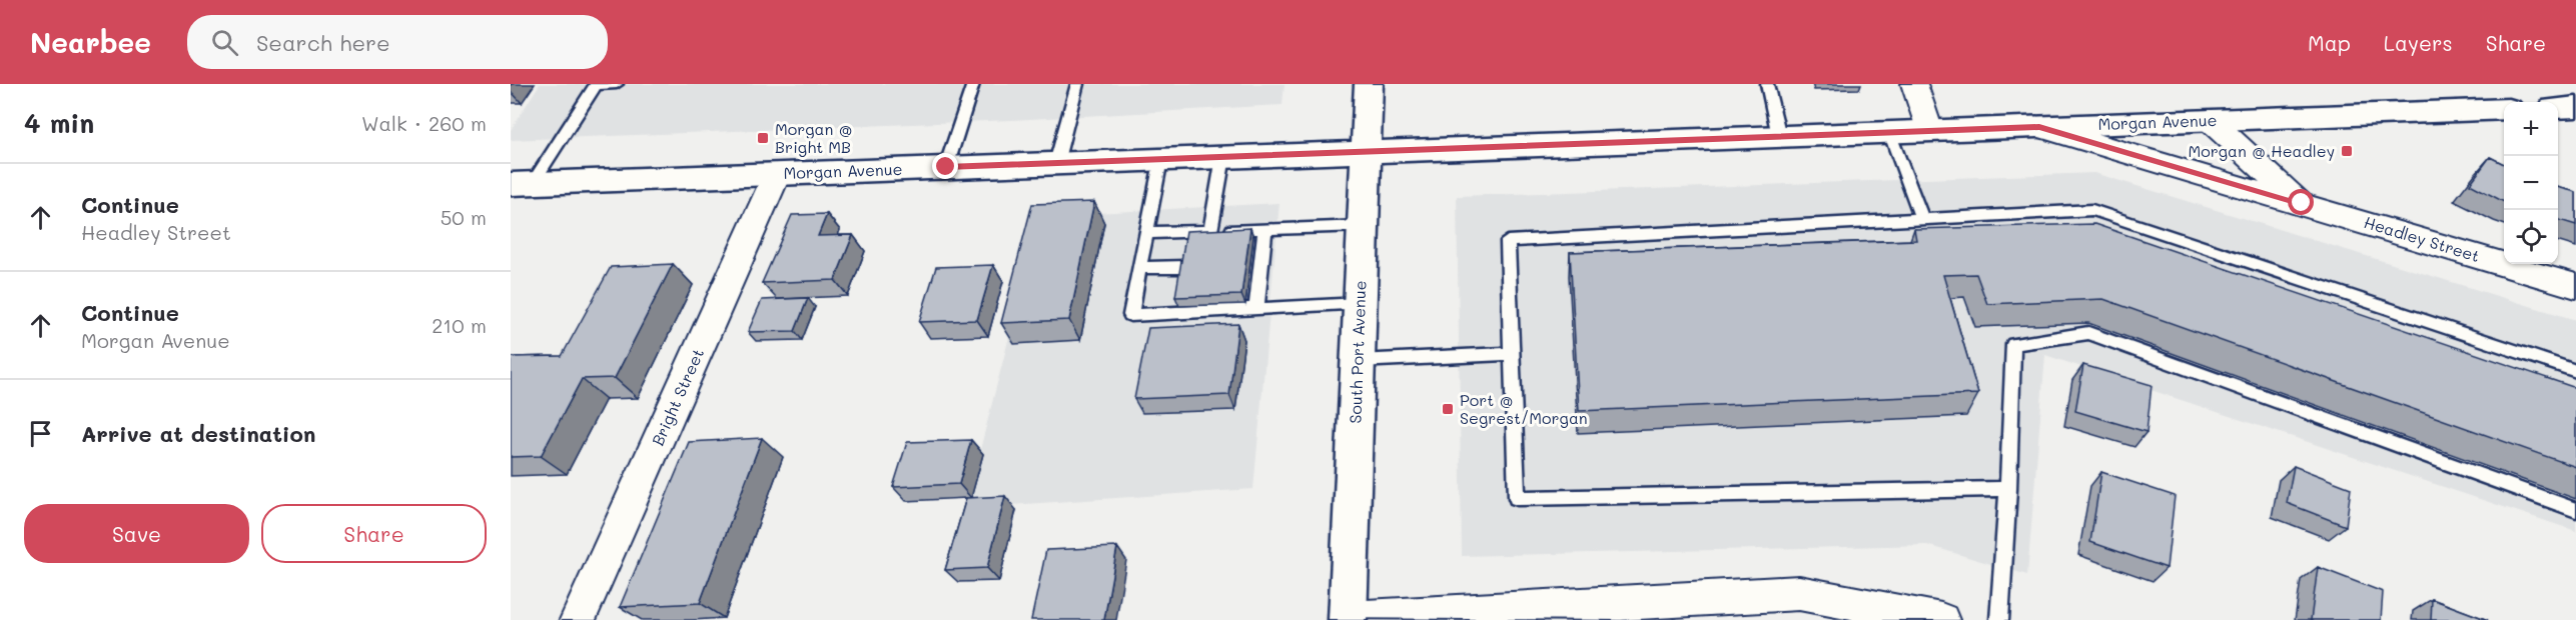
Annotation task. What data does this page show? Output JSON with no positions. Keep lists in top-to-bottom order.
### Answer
{
  "streets": {
    "main road": ["Morgan Avenue", "South Port Avenue"],
    "street": ["Headley Street", "Bright Street"]
  },
  "crossings": [
    ["Morgan Avenue", "Headley Street"],
    ["Morgan Avenue", "South Port Avenue"],
    ["Morgan Avenue", "Bright Street"]
  ],
  "places": {
    "transit": ["Morgan @ Bright MB", "Morgan @ Headley", "Port @ Segrest/Morgan"]
  },
  "page": {
    "header": "Nearbee",
    "search": "Search here",
    "nav": ["Map", "Layers", "Share"],
    "heading": ["4 min", "Walk · 260 m"],
    "map_buttons": ["+", "−"],
    "list": [
      ["Continue", "Headley Street", "50 m"],
      ["Continue", "Morgan Avenue", "210 m"],
      "Arrive at destination"
    ],
    "buttons": ["Save", "Share"]
  }
}
